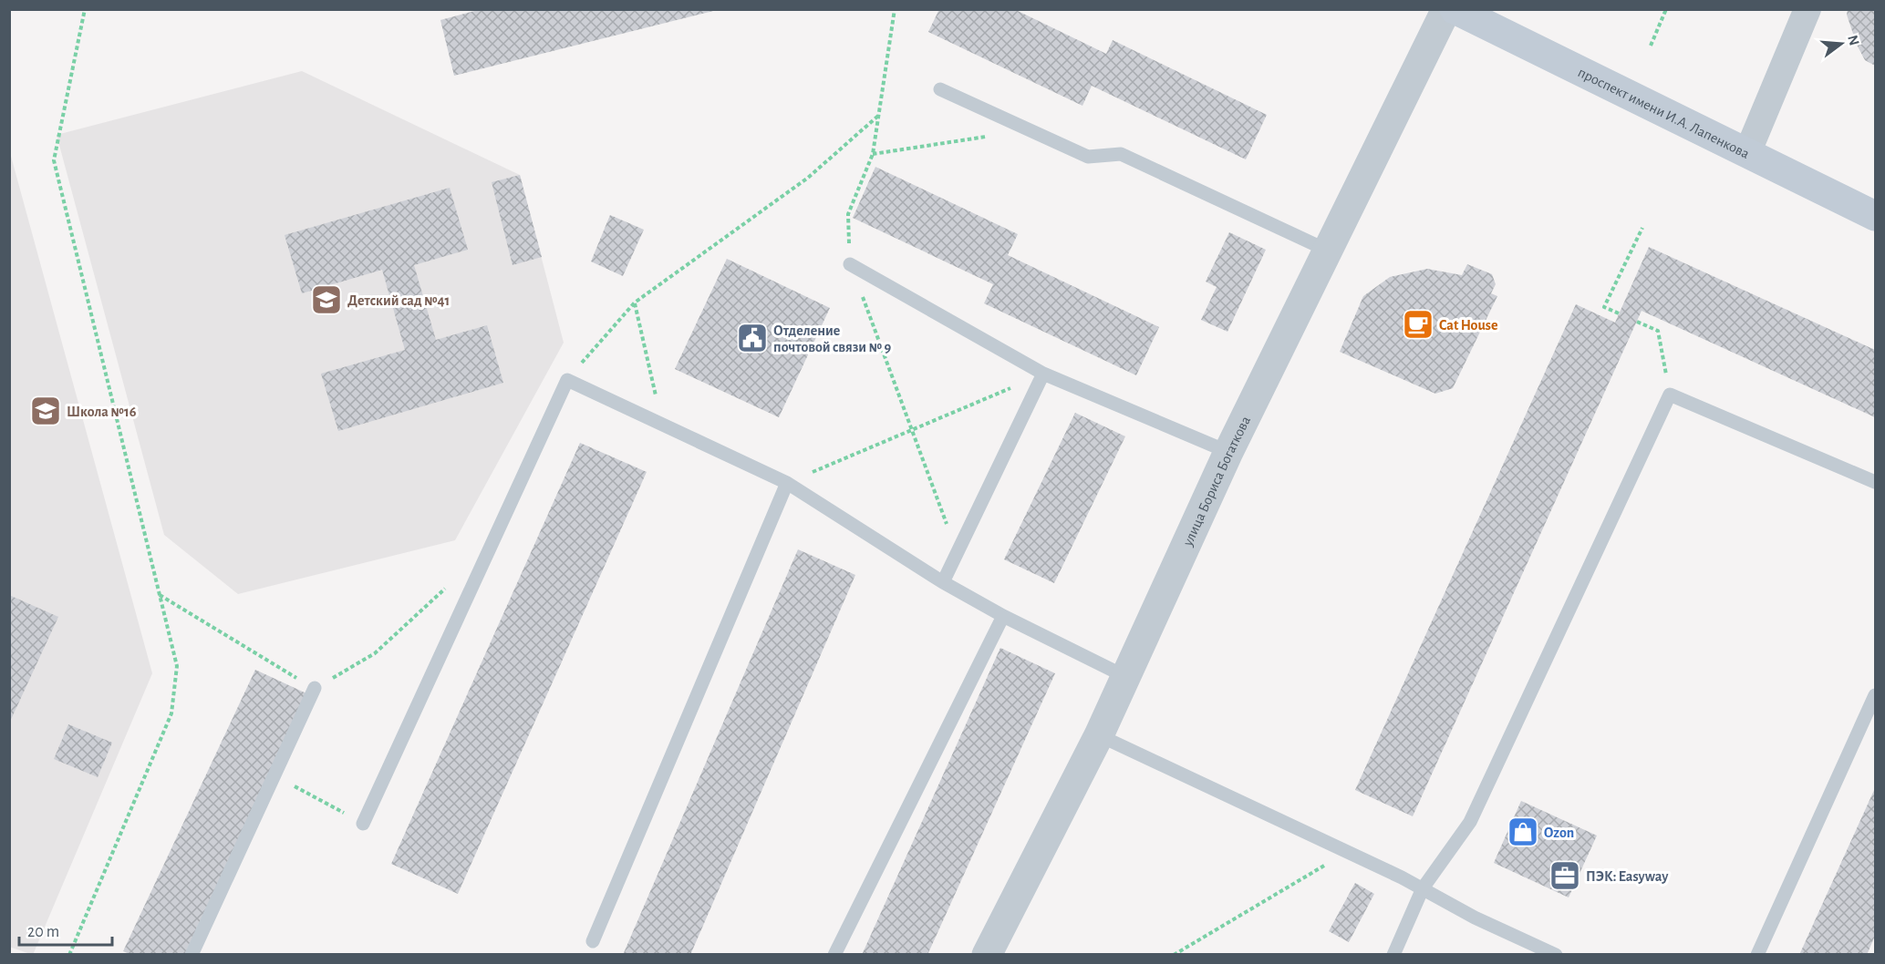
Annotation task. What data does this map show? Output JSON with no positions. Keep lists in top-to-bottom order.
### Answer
{
  "streets": {
    "main road": ["проспект имени И.А. Лапенкова"],
    "street": ["улица Бориса Богаткова"]
  },
  "places": {
    "school or university": ["Детский сад №41", "Школа №16"],
    "cafe": ["Cat House"],
    "public building": ["Отделение почтовой связи № 9"],
    "shop": ["Ozon"],
    "office": ["ПЭК: Easyway"]
  },
  "scale_bar": "20 m",
  "north": "right"
}
